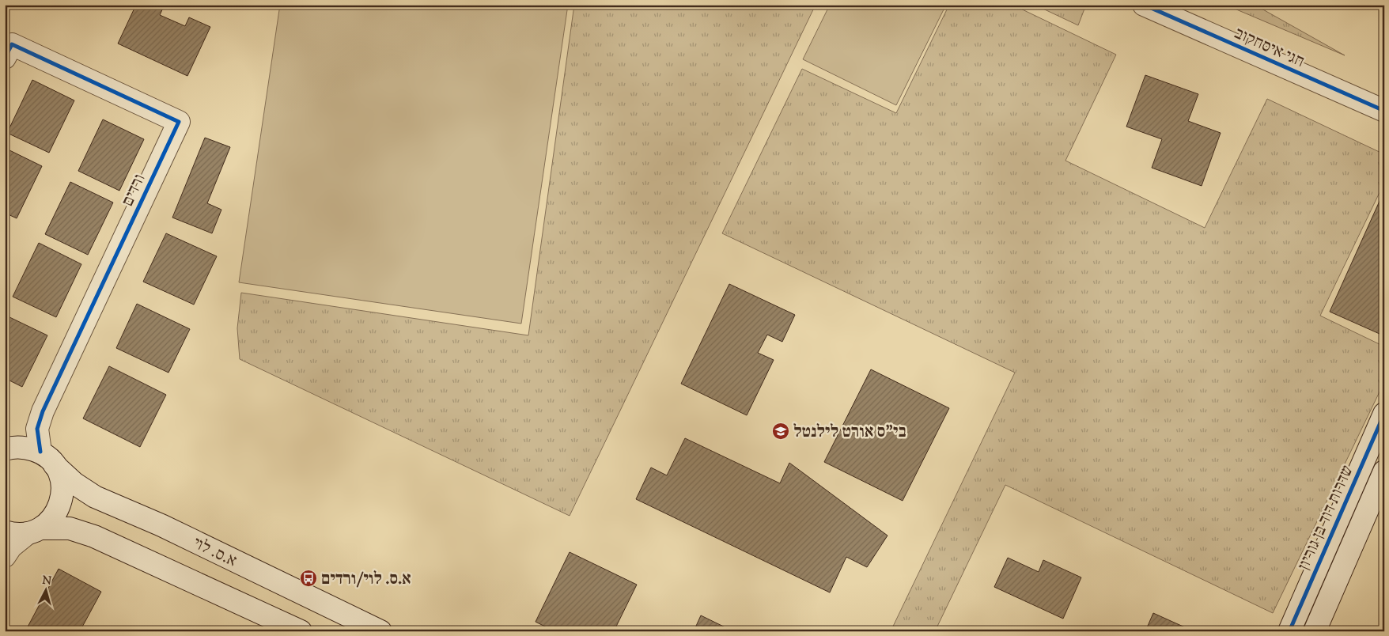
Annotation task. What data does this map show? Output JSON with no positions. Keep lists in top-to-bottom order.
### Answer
{
  "streets": {
    "street": [
      "חגי איסחקוב",
      "ורדים",
      "שדרות דוד בן גוריון",
      "א.ס. לוי"
    ]
  },
  "crossings": [
    ["ורדים", "א.ס. לוי"]
  ],
  "places": {
    "school or university": ["בי\"ס אורט לילנטל"],
    "bus stop": ["א.ס. לוי/ורדים"]
  },
  "north": "top"
}
